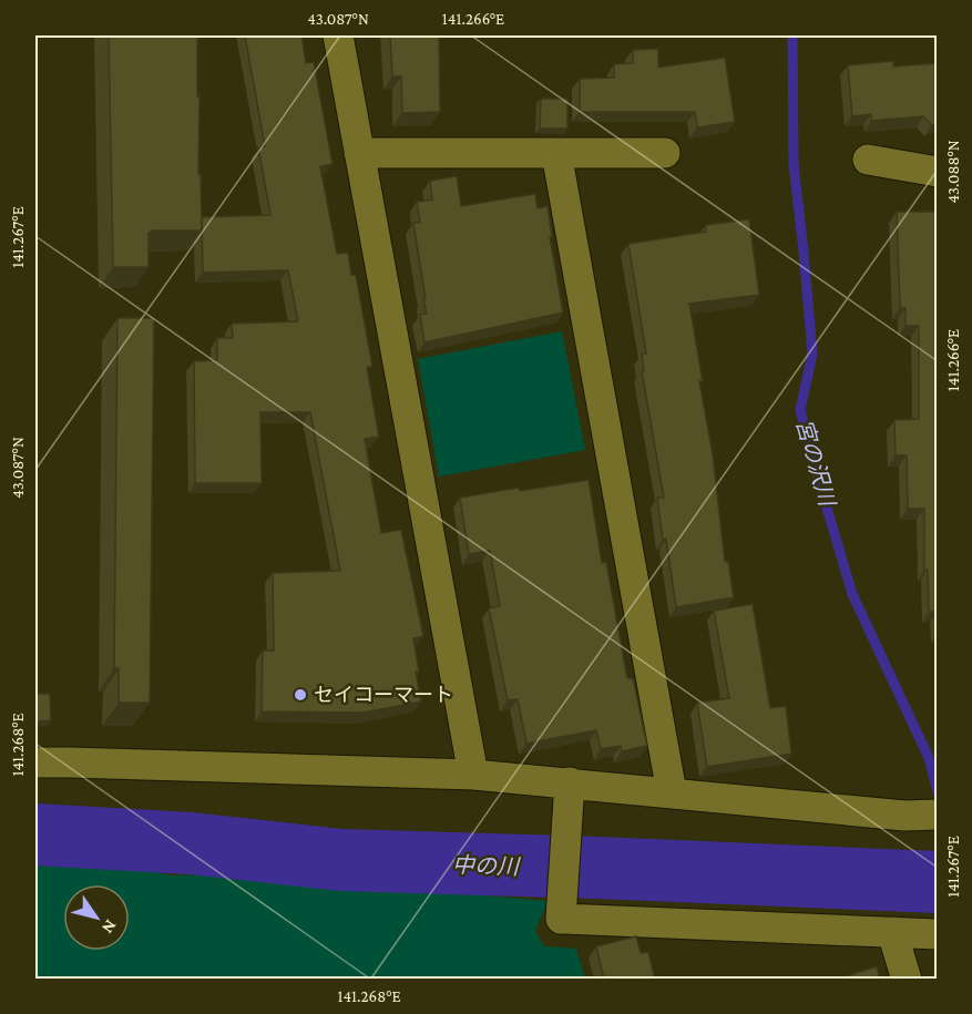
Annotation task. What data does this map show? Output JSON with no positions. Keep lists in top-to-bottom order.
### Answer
{
  "water": ["宮の沢川", "中の川"],
  "places": ["セイコーマート"],
  "north": "bottom right",
  "coordinates": [
    "43.087°N",
    "141.266°E",
    "43.088°N",
    "141.267°E",
    "141.268°E"
  ]
}
